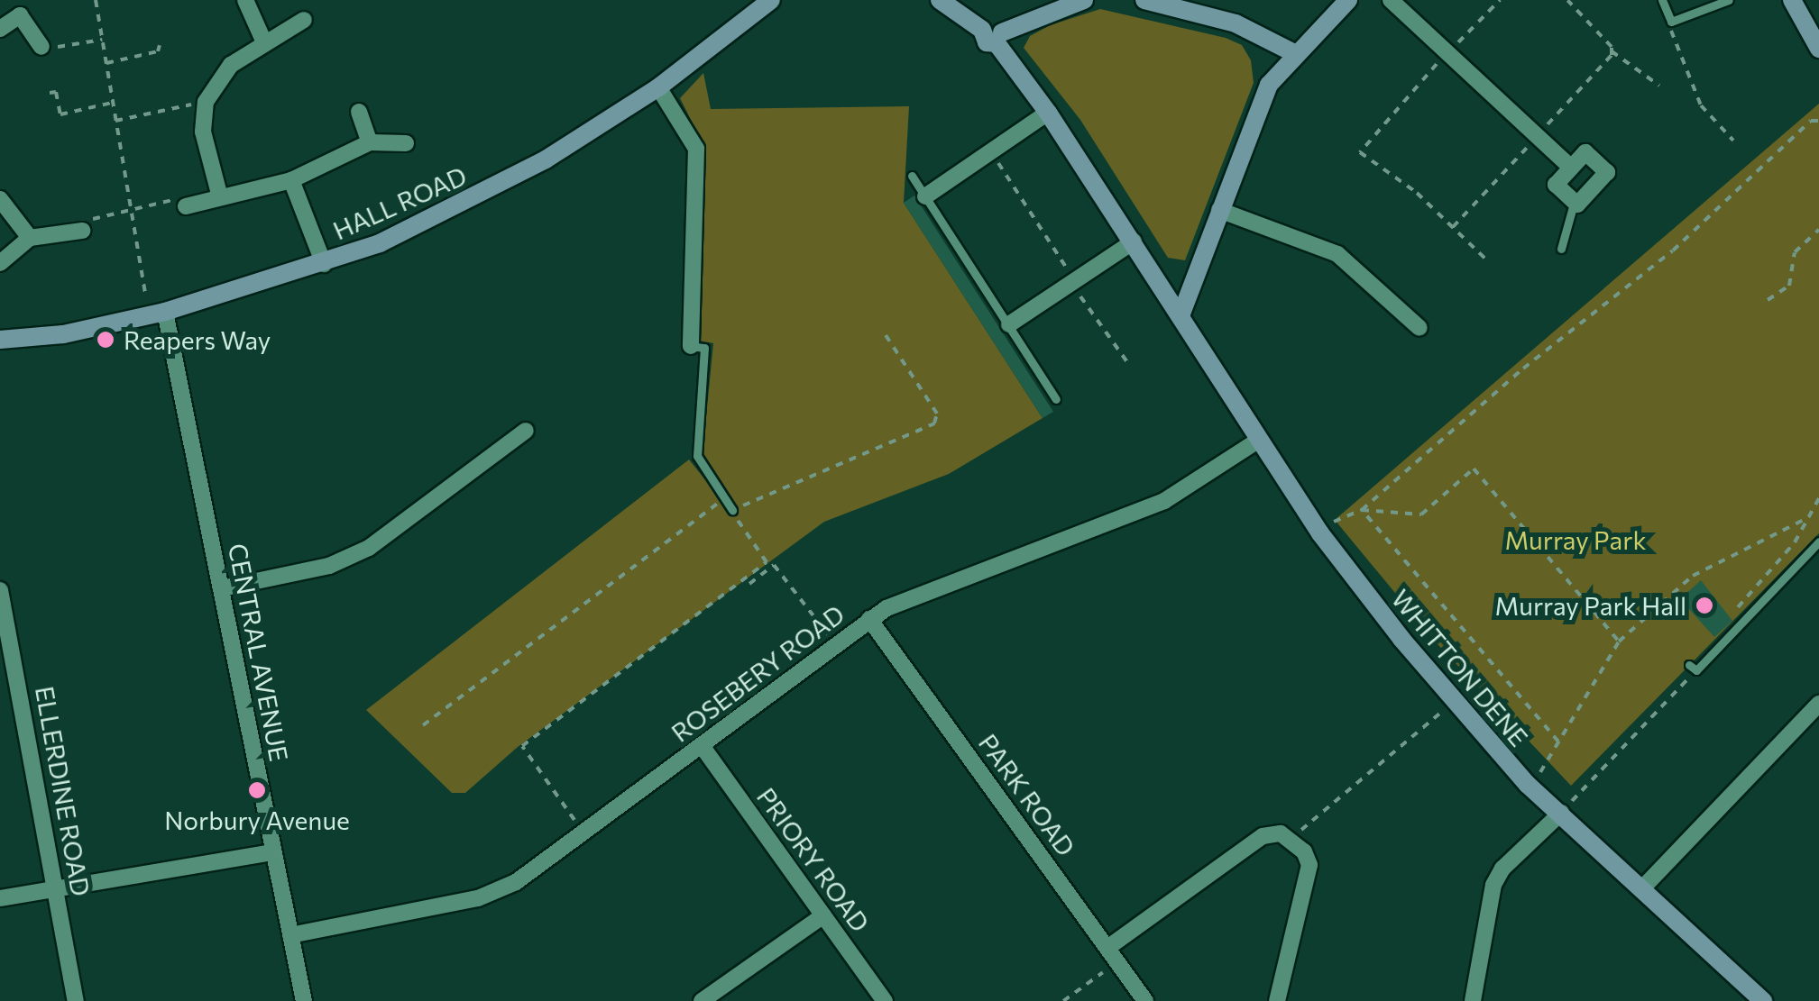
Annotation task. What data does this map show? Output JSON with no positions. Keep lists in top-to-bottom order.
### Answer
{
  "streets": {
    "street": [
      "HALL ROAD",
      "CENTRAL AVENUE",
      "WHITTON DENE",
      "ROSEBERY ROAD",
      "ELLERDINE ROAD",
      "PARK ROAD",
      "PRIORY ROAD"
    ]
  },
  "crossings": [
    ["HALL ROAD", "CENTRAL AVENUE"],
    ["CENTRAL AVENUE", "ROSEBERY ROAD"],
    ["WHITTON DENE", "ROSEBERY ROAD"],
    ["ROSEBERY ROAD", "PARK ROAD"],
    ["ROSEBERY ROAD", "PRIORY ROAD"]
  ],
  "parks": ["Murray Park"],
  "places": ["Reapers Way", "Murray Park Hall", "Norbury Avenue"]
}
